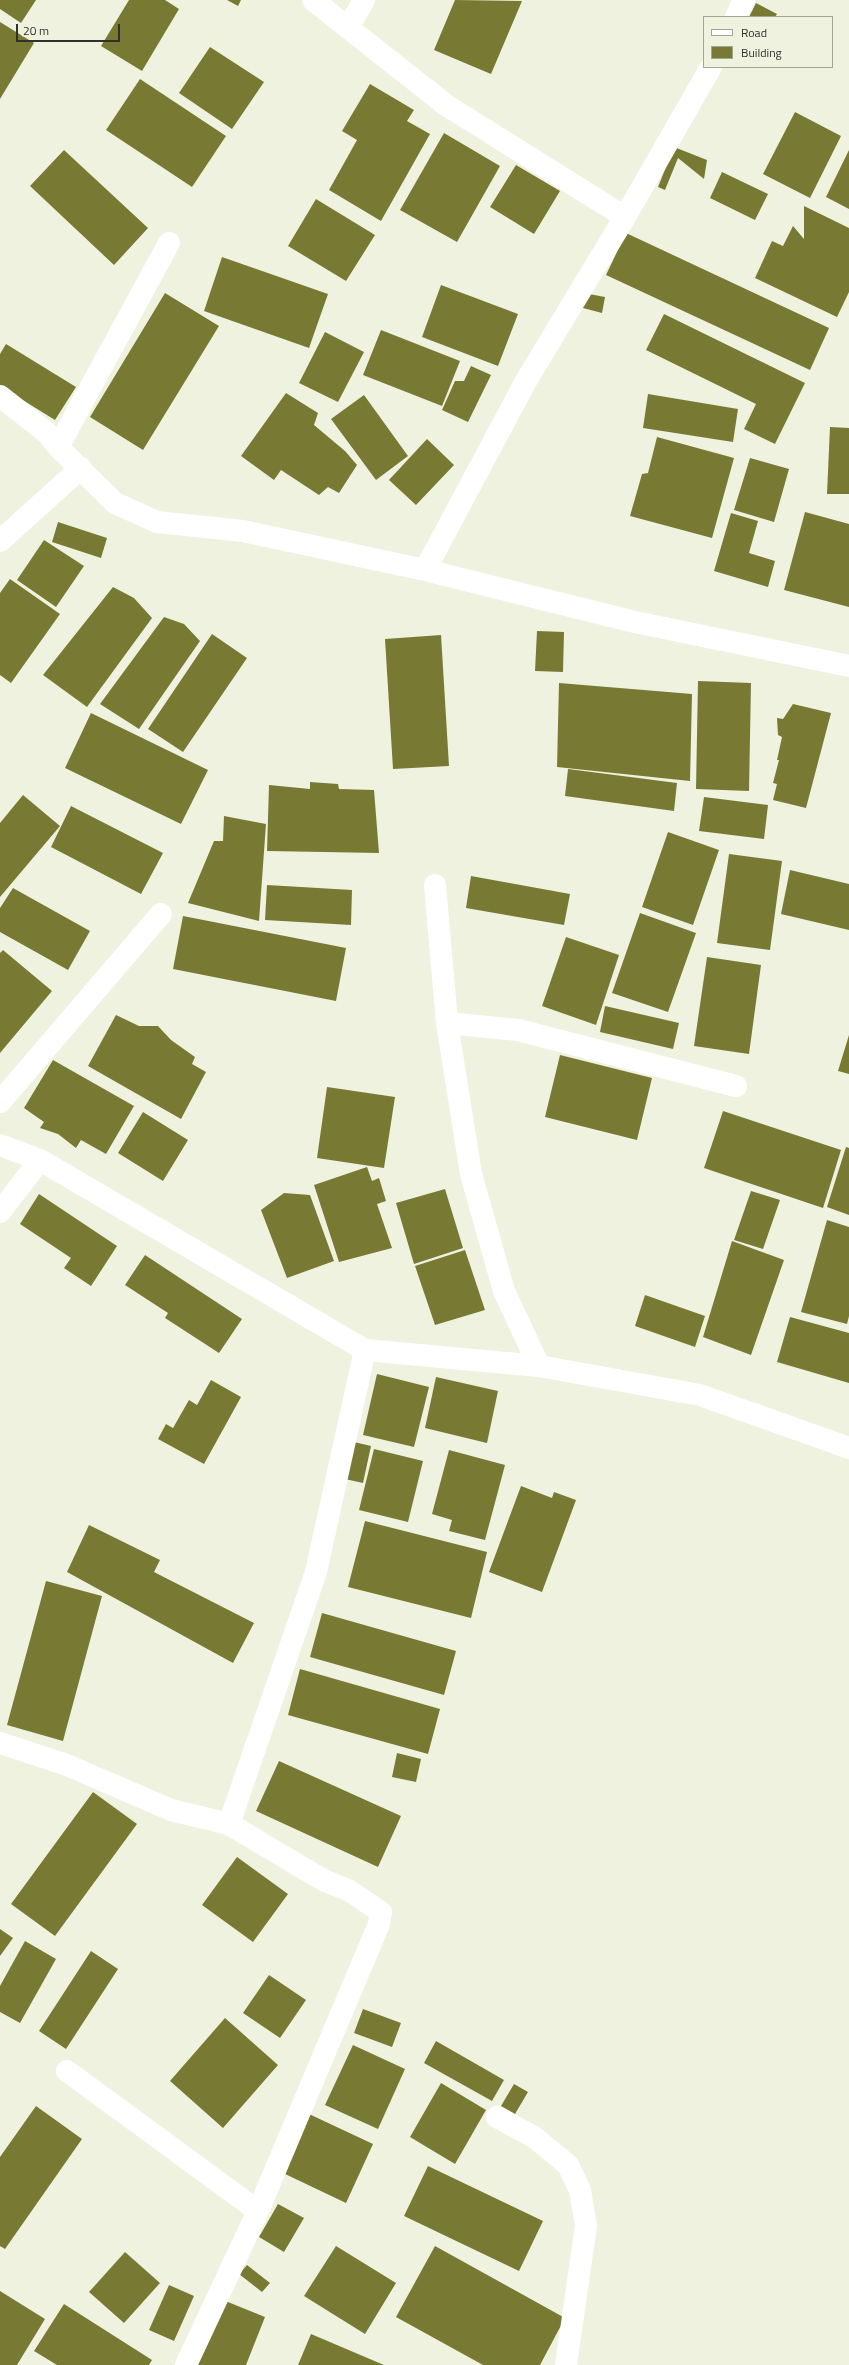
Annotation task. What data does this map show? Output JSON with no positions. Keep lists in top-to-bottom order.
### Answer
{
  "legend": ["Road", "Building"],
  "scale_bar": "20 m"
}
